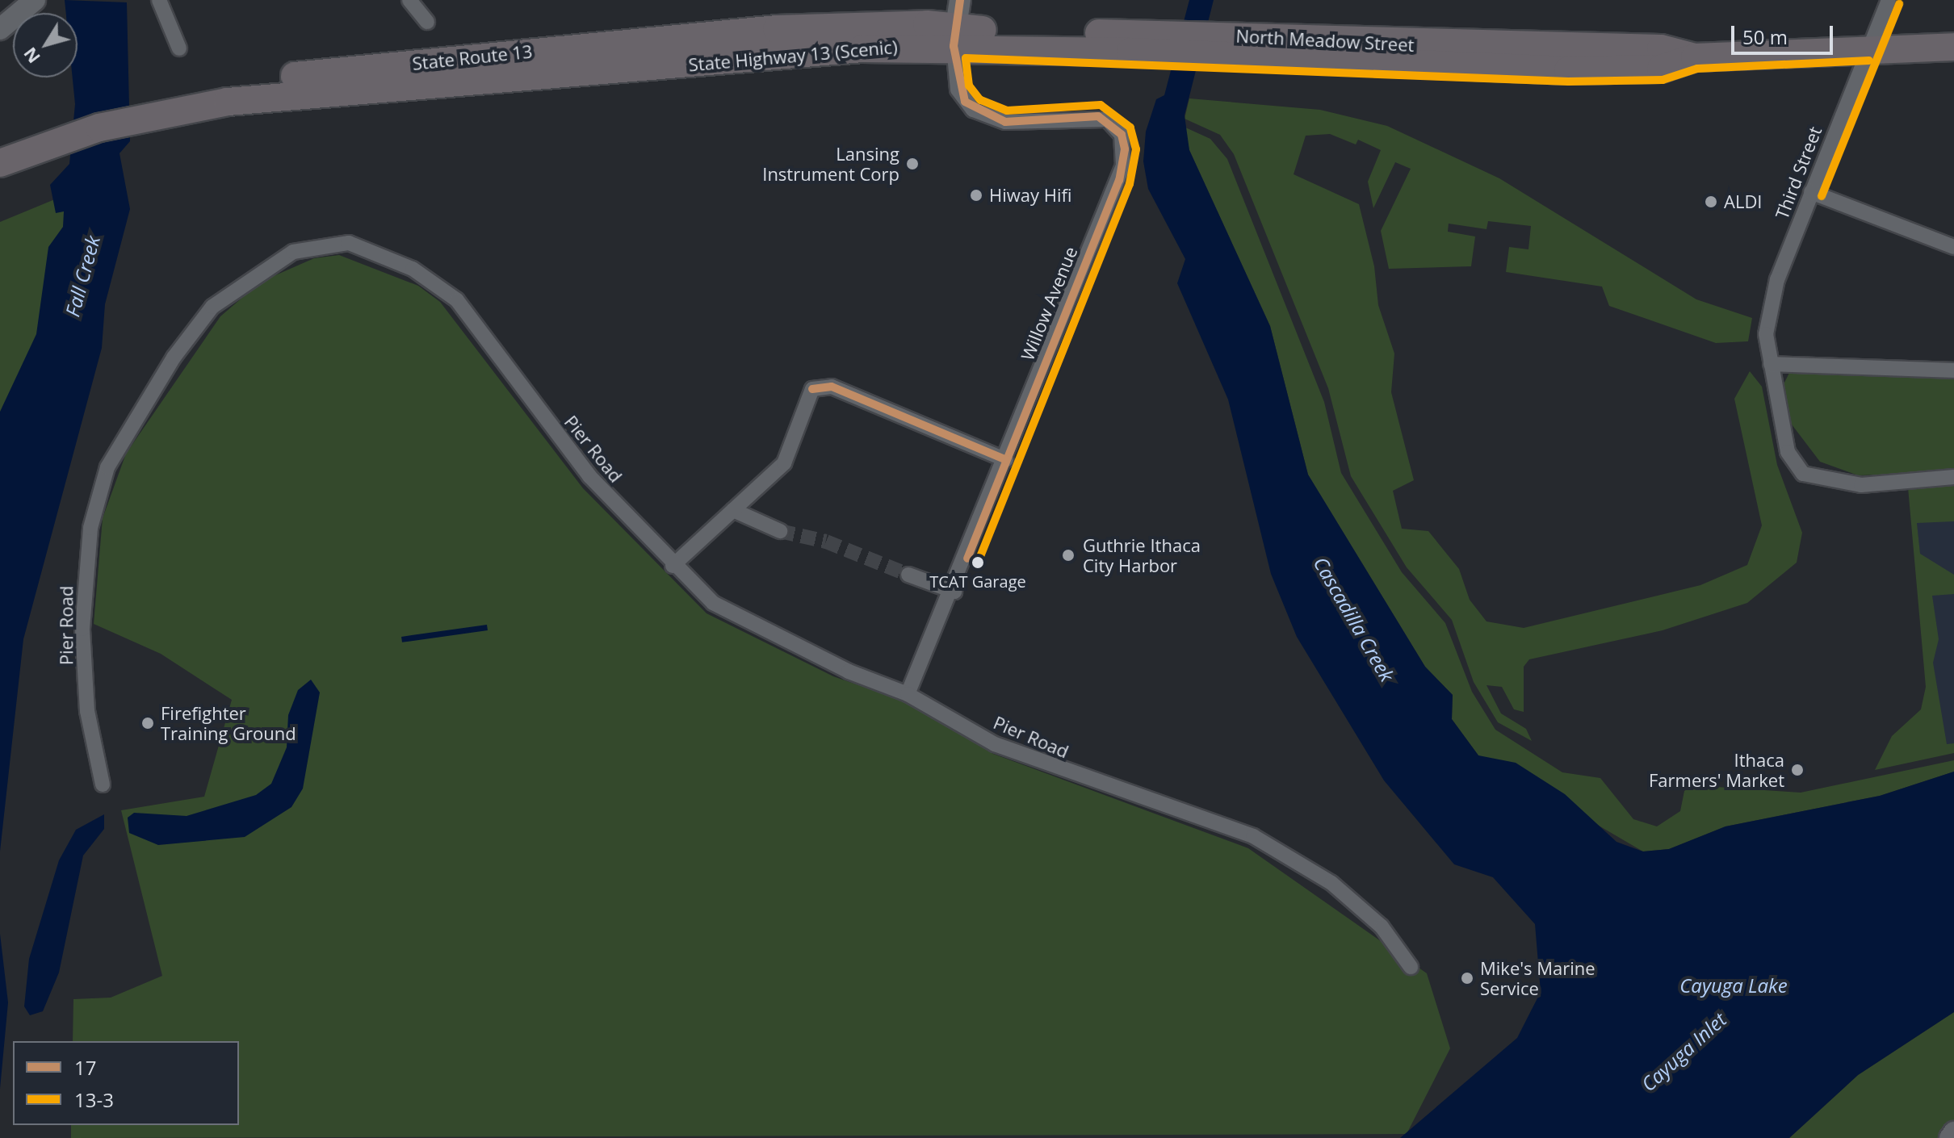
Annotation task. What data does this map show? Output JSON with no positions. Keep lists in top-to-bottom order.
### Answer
{
  "streets": {
    "highway": ["North Meadow Street", "State Highway 13 (Scenic)", "State Route 13"],
    "street": ["Third Street", "Willow Avenue", "Pier Road"]
  },
  "crossings": [
    ["North Meadow Street", "State Highway 13 (Scenic)"],
    ["North Meadow Street", "State Route 13"],
    ["North Meadow Street", "Third Street"],
    ["North Meadow Street", "Willow Avenue"],
    ["State Highway 13 (Scenic)", "State Route 13"],
    ["State Highway 13 (Scenic)", "Willow Avenue"],
    ["State Route 13", "Willow Avenue"],
    ["Willow Avenue", "Pier Road"]
  ],
  "water": [
    "Fall Creek",
    "Cascadilla Creek",
    "Cayuga Lake",
    "Cayuga Inlet"
  ],
  "places": [
    "Lansing Instrument Corp",
    "Hiway Hifi",
    "ALDI",
    "Guthrie Ithaca City Harbor",
    "TCAT Garage",
    "Firefighter Training Ground",
    "Ithaca Farmers' Market",
    "Mike's Marine Service"
  ],
  "lines": ["transit line 17", "transit line 13-3"],
  "legend": ["17", "13-3"],
  "scale_bar": "50 m",
  "north": "bottom left"
}
